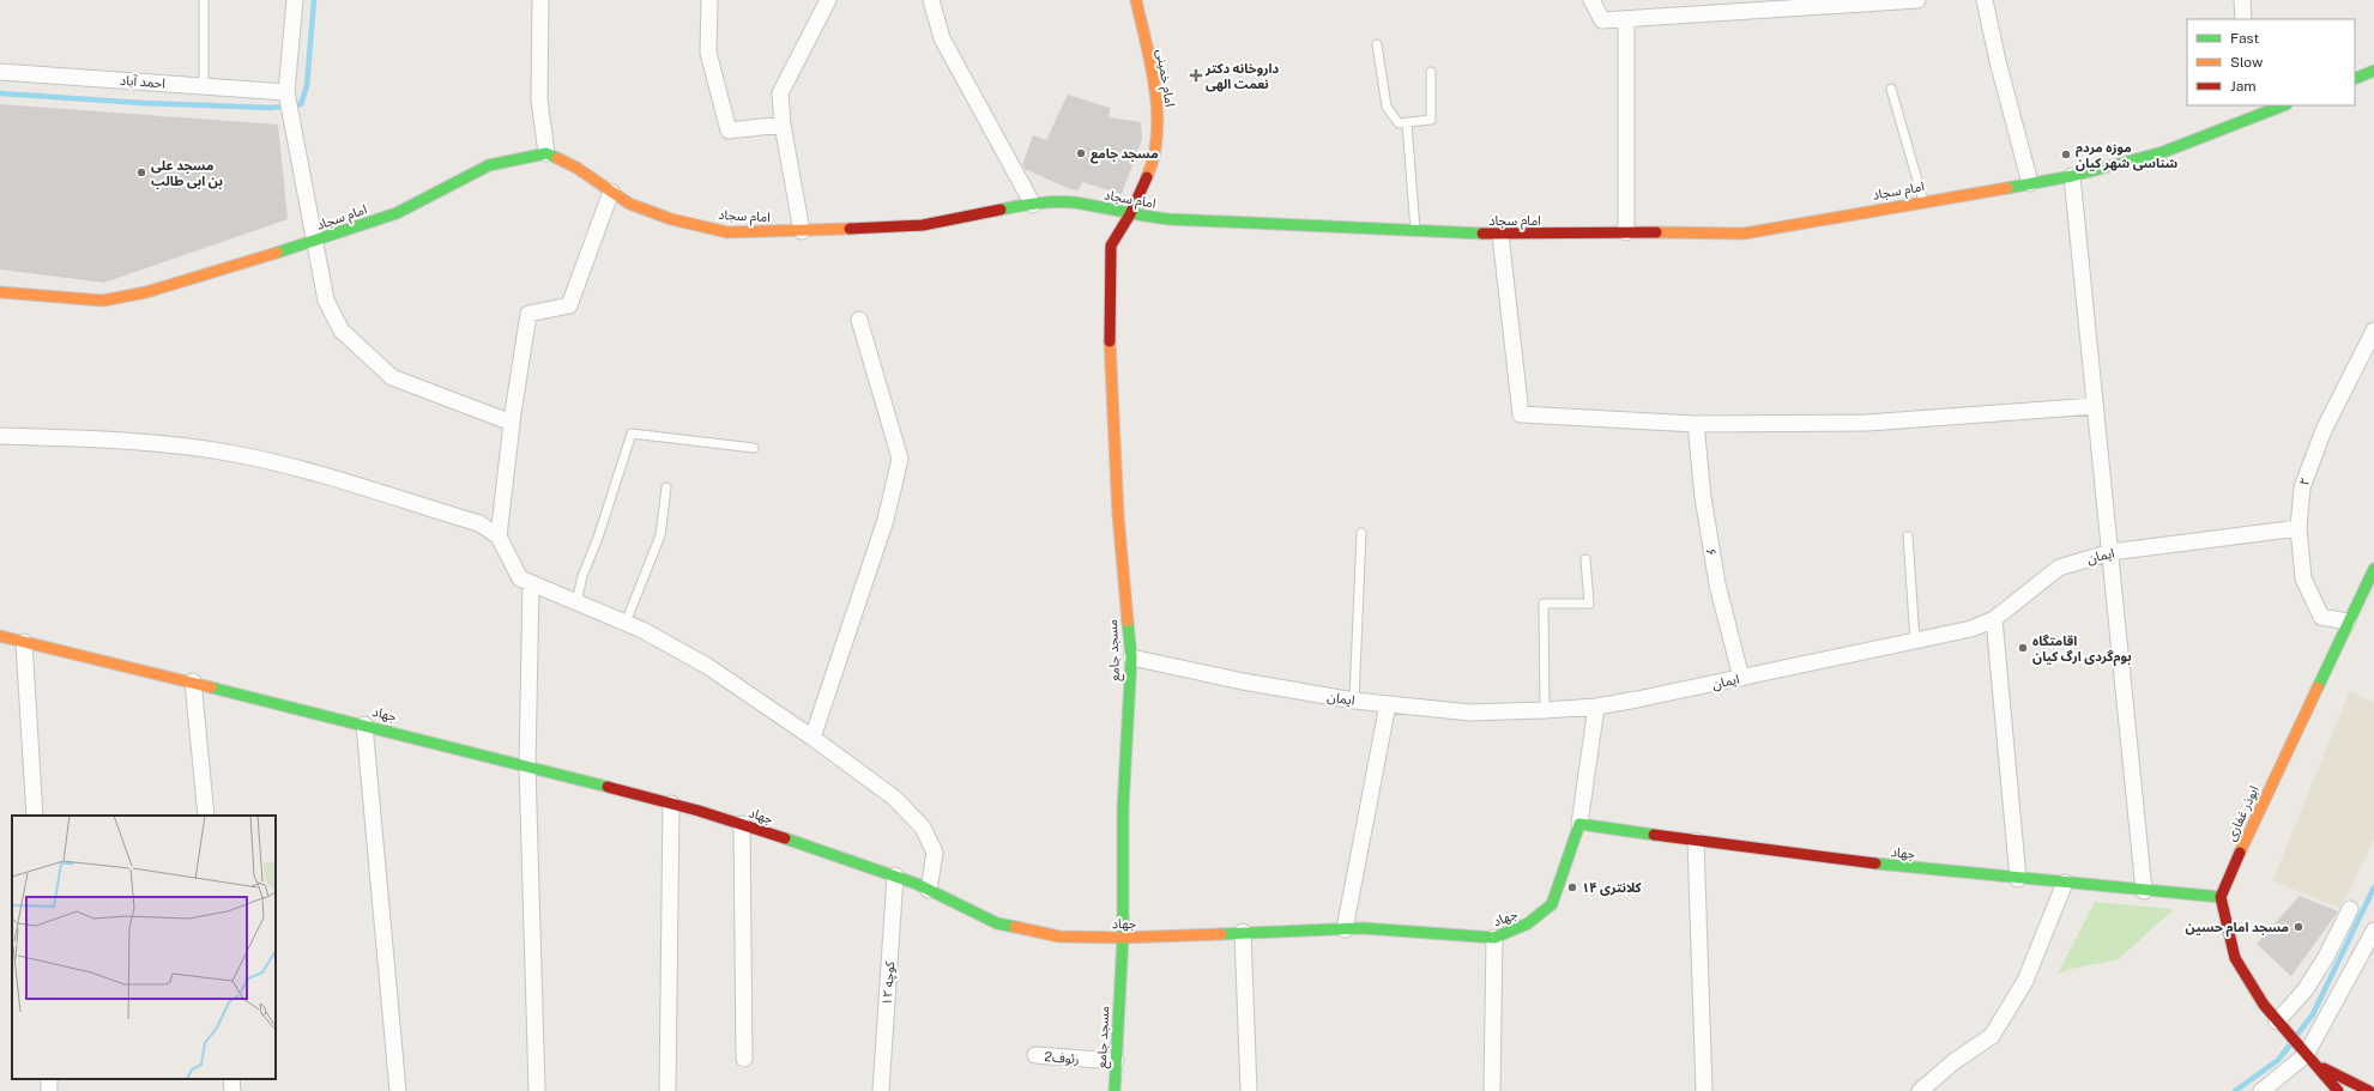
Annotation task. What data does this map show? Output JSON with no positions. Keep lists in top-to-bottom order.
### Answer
{
  "streets": {
    "street": [
      "امام خمینی",
      "احمد آباد",
      "امام سجاد",
      "۲",
      "۶",
      "ایمان",
      "مسجد جامع",
      "جهاد",
      "ابوذر غفاری",
      "کوچه ۱۲",
      "رئوف2"
    ]
  },
  "crossings": [
    ["امام خمینی", "امام سجاد"],
    ["امام خمینی", "مسجد جامع"],
    ["امام سجاد", "مسجد جامع"],
    ["۲", "ایمان"],
    ["۲", "ابوذر غفاری"],
    ["۶", "ایمان"],
    ["ایمان", "مسجد جامع"],
    ["مسجد جامع", "جهاد"],
    ["مسجد جامع", "رئوف2"],
    ["جهاد", "ابوذر غفاری"],
    ["جهاد", "کوچه ۱۲"]
  ],
  "places": {
    "health": ["داروخانه دکتر نعمت الهی"],
    "other": [
      "مسجد جامع",
      "موزه مردم شناسی شهر کیان",
      "مسجد علی بن ابی طالب",
      "اقامتگاه بوم‌گردی ارگ کیان",
      "کلانتری ۱۴",
      "مسجد امام حسین"
    ]
  },
  "legend": ["Fast", "Slow", "Jam"]
}
